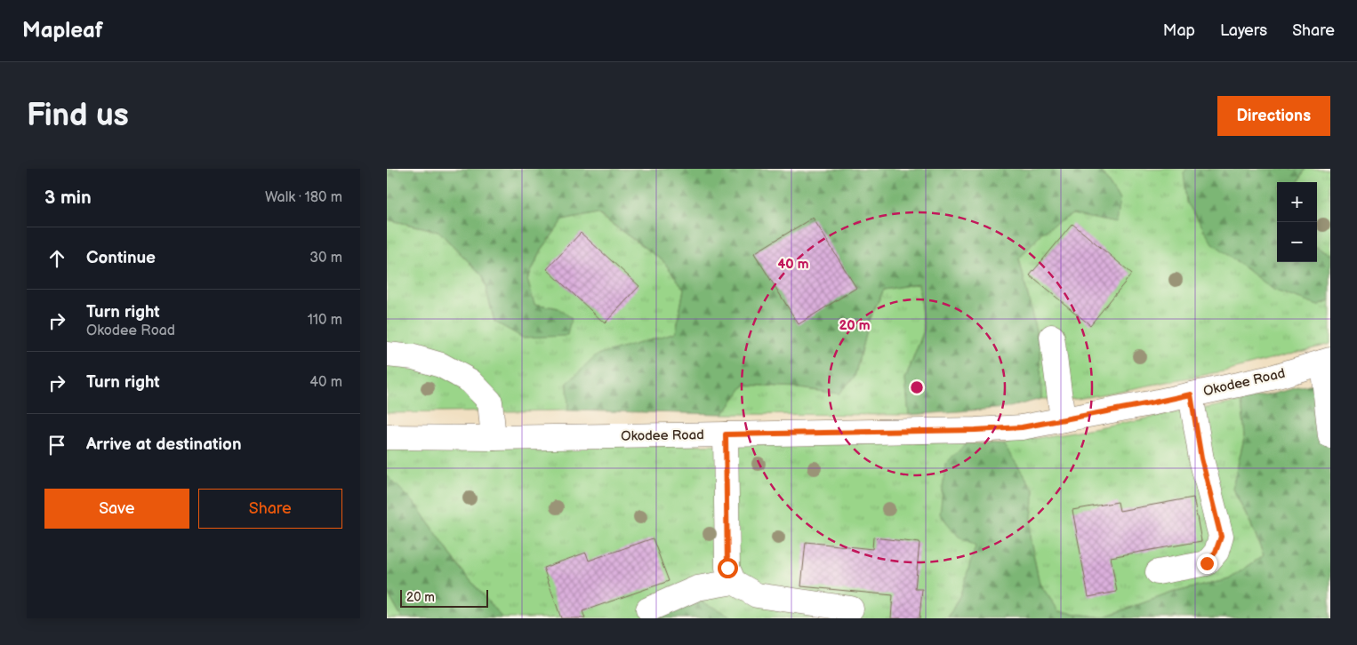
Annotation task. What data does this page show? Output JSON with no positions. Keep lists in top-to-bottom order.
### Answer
{
  "streets": {
    "street": ["Okodee Road"]
  },
  "scale_bar": "20 m",
  "page": {
    "header": "Mapleaf",
    "nav": ["Map", "Layers", "Share"],
    "buttons": [
      "Directions",
      ["Save", "Share"]
    ],
    "title": "Find us",
    "heading": ["3 min", "Walk · 180 m"],
    "map_buttons": ["+", "−"],
    "list": [
      ["Continue", "30 m"],
      ["Turn right", "Okodee Road", "110 m"],
      ["Turn right", "40 m"],
      "Arrive at destination"
    ],
    "scale": "20 m"
  },
  "rings": ["40 m", "20 m"]
}
